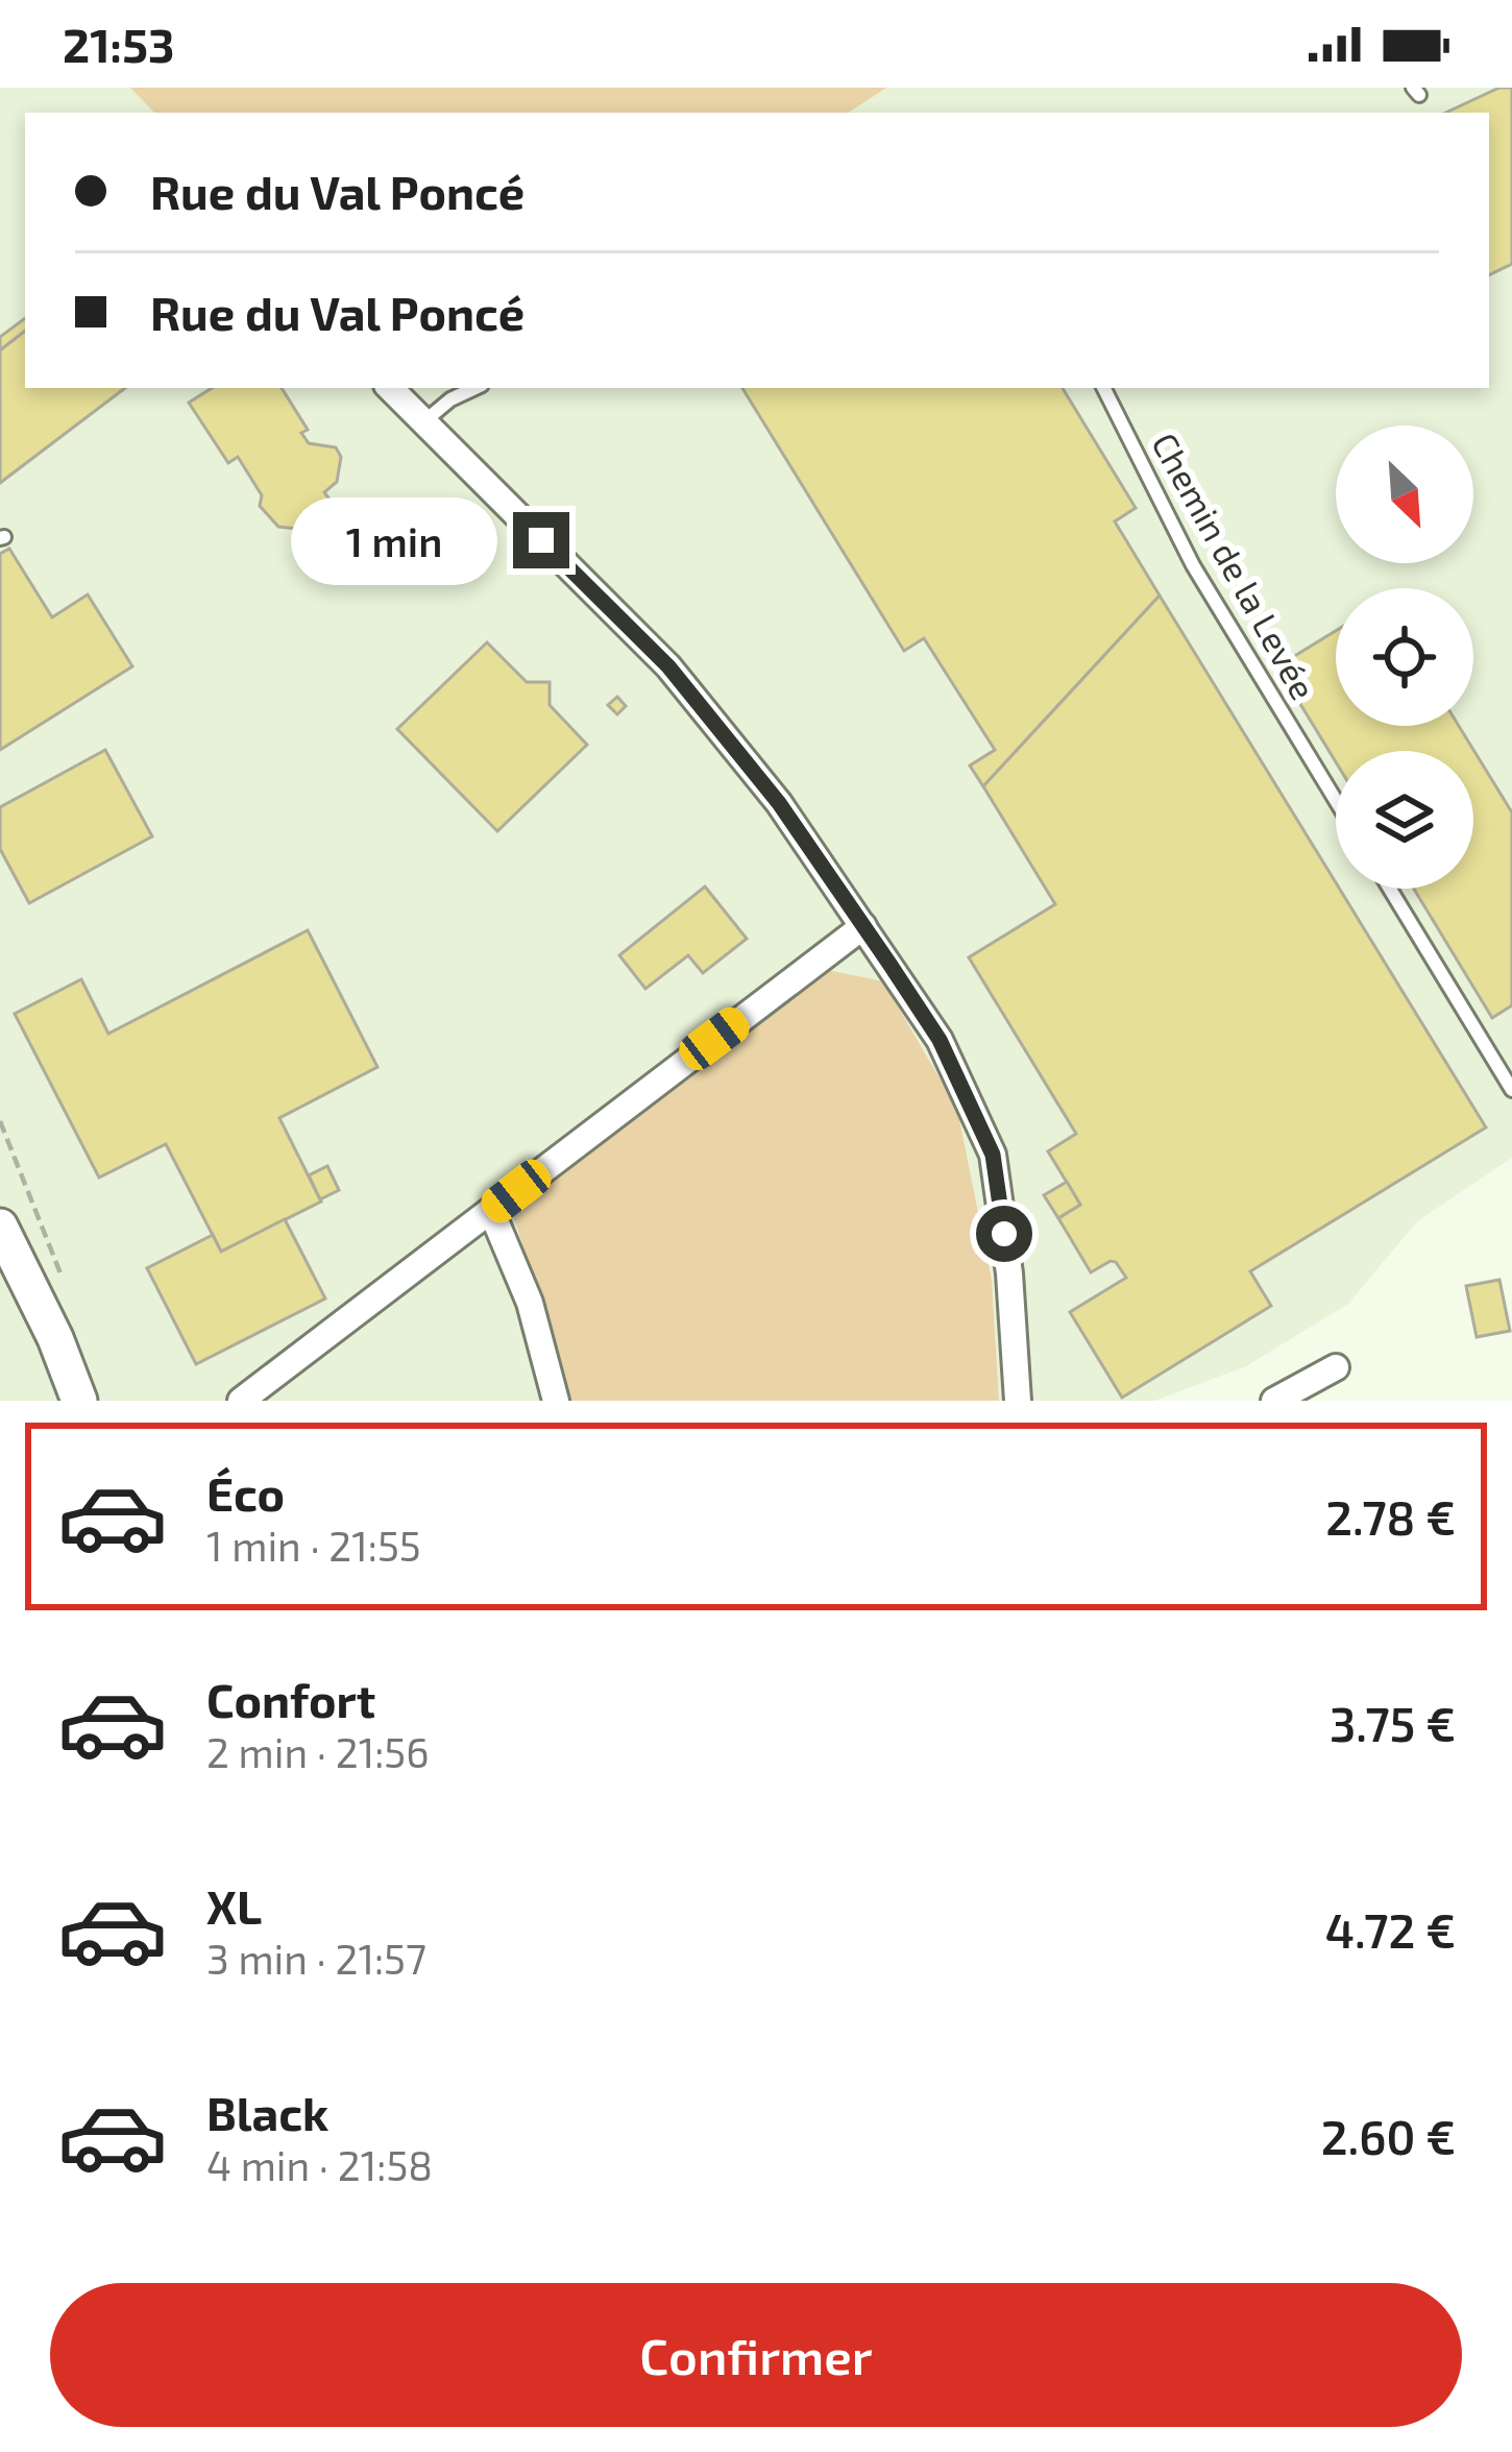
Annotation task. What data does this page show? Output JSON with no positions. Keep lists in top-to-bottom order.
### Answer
{
  "streets": {
    "lane": ["Chemin de la Levée"]
  },
  "north": "bottom right",
  "page": {
    "status": "21:53",
    "banner": ["Rue du Val Poncé", "Rue du Val Poncé"],
    "bubble": "1 min",
    "list": [
      {
        "name": "Éco",
        "note": "1 min · 21:55",
        "value": "2.78 €"
      },
      {
        "name": "Confort",
        "note": "2 min · 21:56",
        "value": "3.75 €"
      },
      {
        "name": "XL",
        "note": "3 min · 21:57",
        "value": "4.72 €"
      },
      {
        "name": "Black",
        "note": "4 min · 21:58",
        "value": "2.60 €"
      }
    ],
    "buttons": "Confirmer"
  }
}
